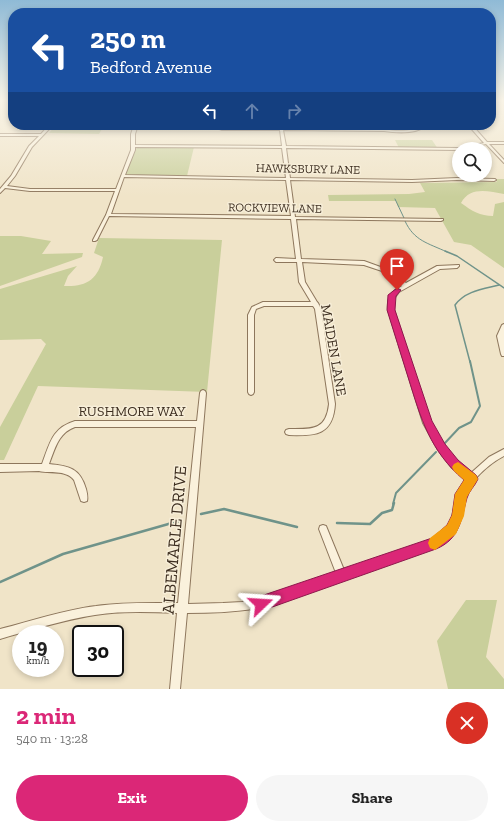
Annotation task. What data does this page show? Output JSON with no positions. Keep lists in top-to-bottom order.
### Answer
{
  "streets": {
    "street": [
      "HAWKSBURY LANE",
      "ROCKVIEW LANE",
      "MAIDEN LANE",
      "RUSHMORE WAY",
      "ALBEMARLE DRIVE"
    ]
  },
  "crossings": [
    ["HAWKSBURY LANE", "MAIDEN LANE"],
    ["ROCKVIEW LANE", "MAIDEN LANE"],
    ["RUSHMORE WAY", "ALBEMARLE DRIVE"]
  ],
  "page": {
    "turn": ["250 m", "Bedford Avenue"],
    "speed": "19 km/h",
    "limit": "30",
    "heading": ["2 min", "540 m · 13:28"],
    "buttons": ["Exit", "Share"]
  }
}
